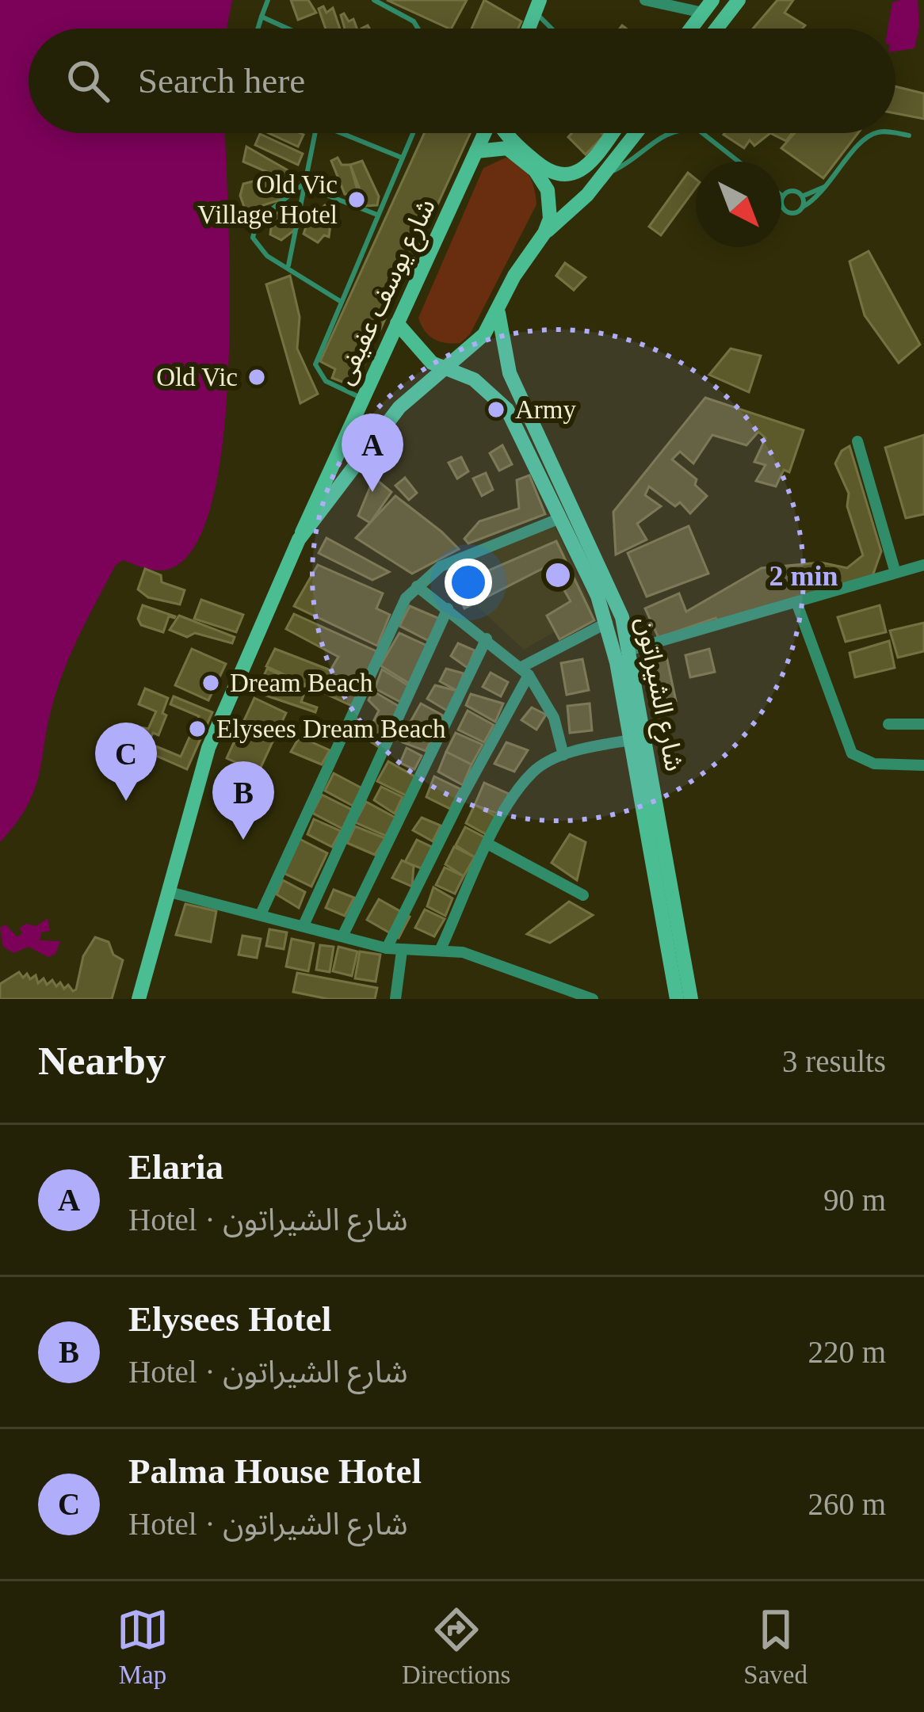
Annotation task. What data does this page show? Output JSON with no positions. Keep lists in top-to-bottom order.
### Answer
{
  "streets": {
    "street": ["شارع يوسف عفيفى", "شارع الشيراتون"]
  },
  "crossings": [
    ["شارع يوسف عفيفى", "شارع الشيراتون"]
  ],
  "places": [
    "Old Vic Village Hotel",
    "Old Vic",
    "Army",
    "Dream Beach",
    "Elysees Dream Beach"
  ],
  "north": "bottom right",
  "page": {
    "search": "Search here",
    "pins": ["A", "C", "B"],
    "heading": ["Nearby", "3 results"],
    "list": [
      {
        "mark": "A",
        "name": "Elaria",
        "note": "Hotel · شارع الشيراتون",
        "value": "90 m"
      },
      {
        "mark": "B",
        "name": "Elysees Hotel",
        "note": "Hotel · شارع الشيراتون",
        "value": "220 m"
      },
      {
        "mark": "C",
        "name": "Palma House Hotel",
        "note": "Hotel · شارع الشيراتون",
        "value": "260 m"
      }
    ],
    "nav": ["Map", "Directions", "Saved"]
  },
  "rings": ["2 min"]
}
